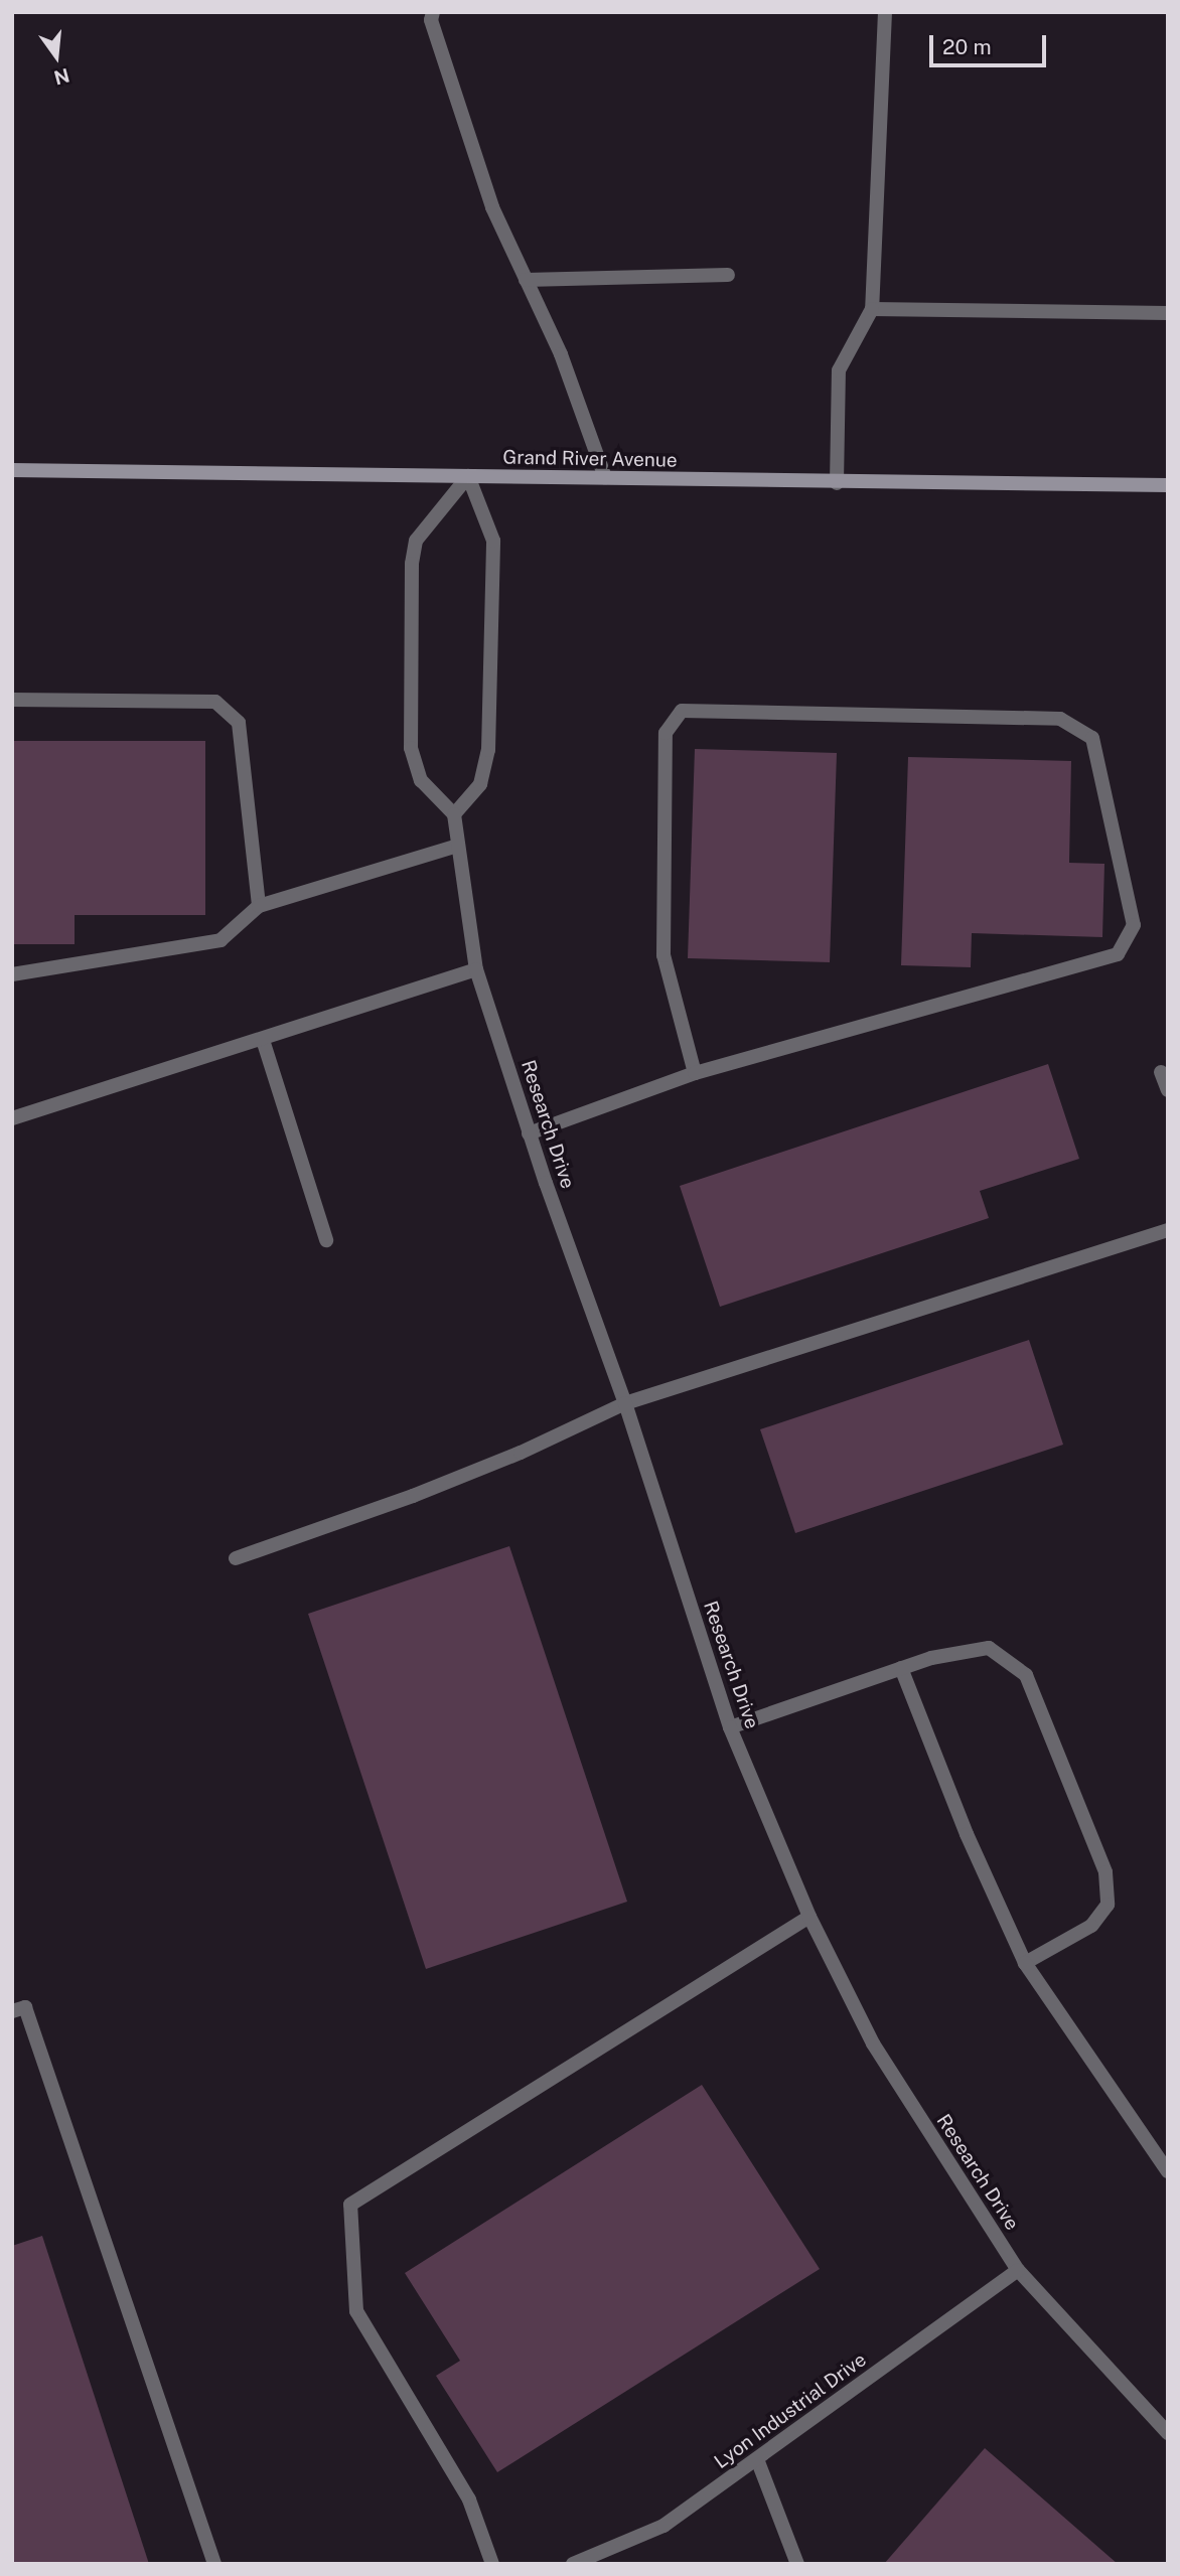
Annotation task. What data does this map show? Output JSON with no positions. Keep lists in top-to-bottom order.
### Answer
{
  "streets": {
    "main road": ["Grand River Avenue"],
    "street": ["Research Drive", "Lyon Industrial Drive"]
  },
  "crossings": [
    ["Research Drive", "Lyon Industrial Drive"]
  ],
  "scale_bar": "20 m",
  "north": "bottom"
}
